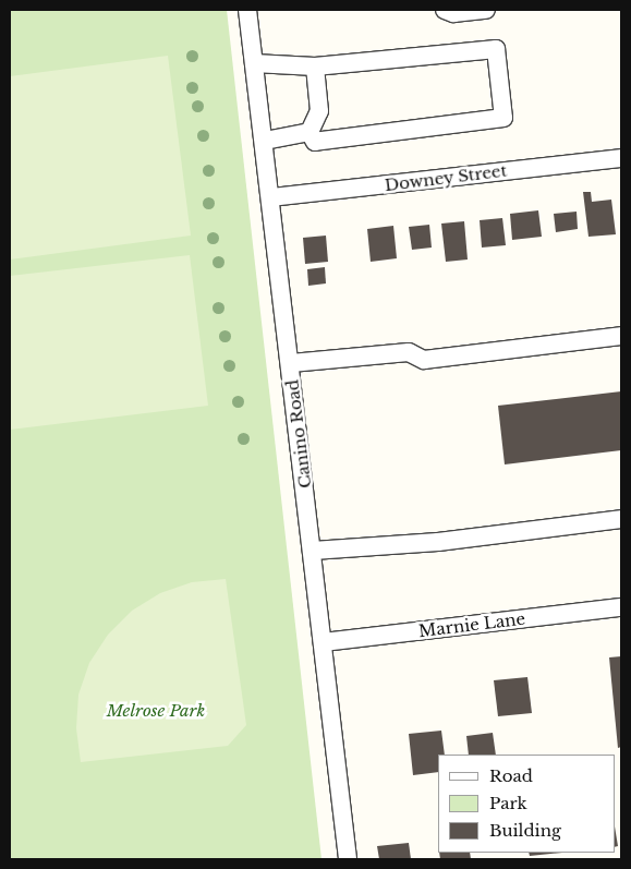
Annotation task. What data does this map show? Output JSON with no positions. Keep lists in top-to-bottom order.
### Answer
{
  "streets": {
    "street": ["Downey Street", "Canino Road", "Marnie Lane"]
  },
  "crossings": [
    ["Downey Street", "Canino Road"],
    ["Canino Road", "Marnie Lane"]
  ],
  "parks": ["Melrose Park"],
  "legend": ["Road", "Park", "Building"]
}
